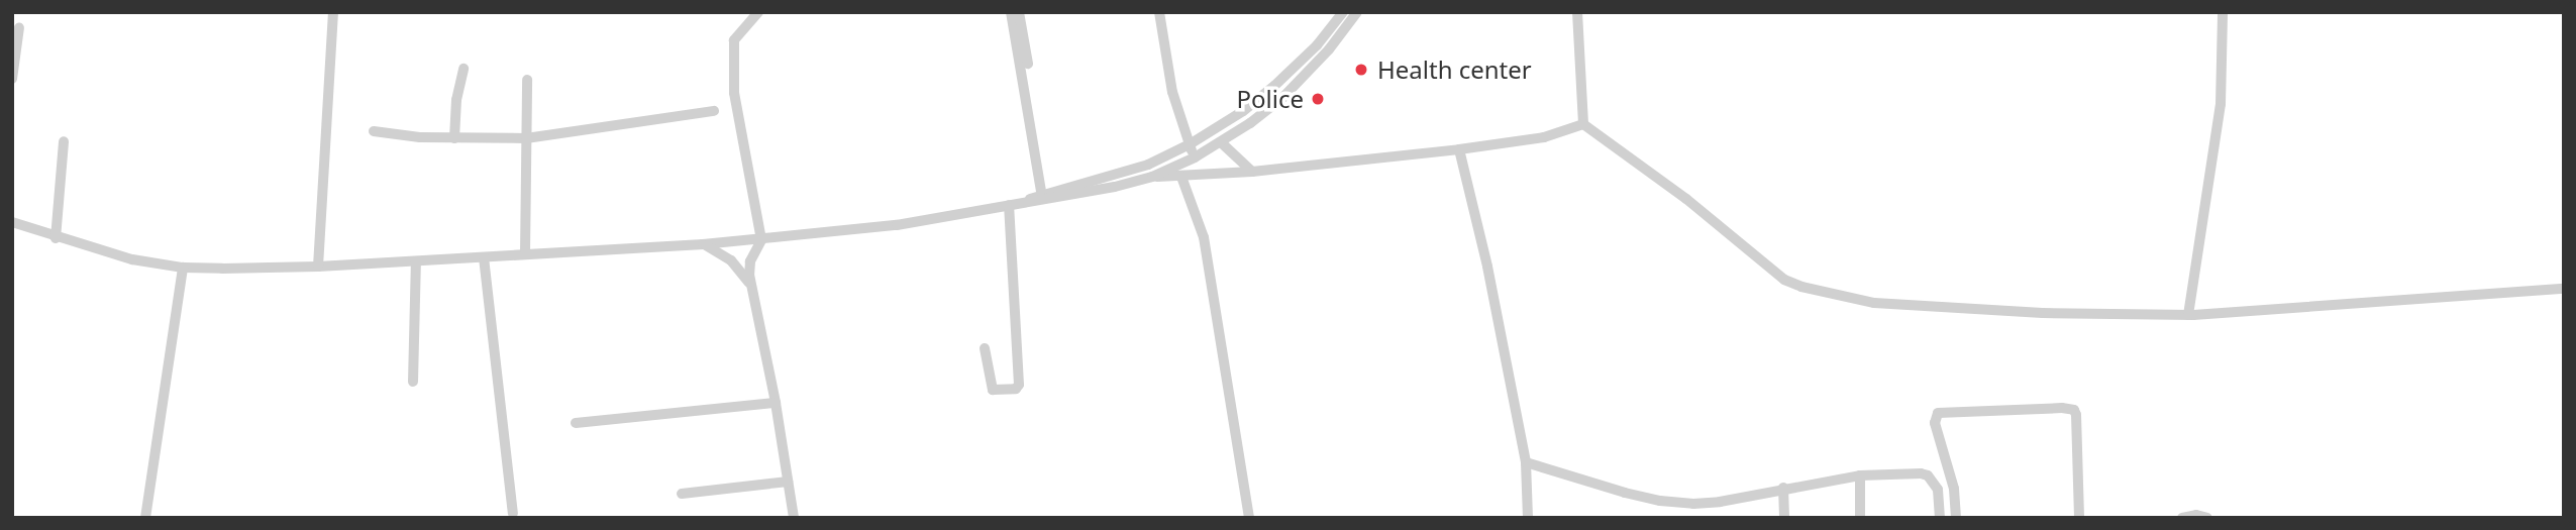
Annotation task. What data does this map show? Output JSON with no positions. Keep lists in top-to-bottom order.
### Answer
{
  "places": ["Health center", "Police"]
}
